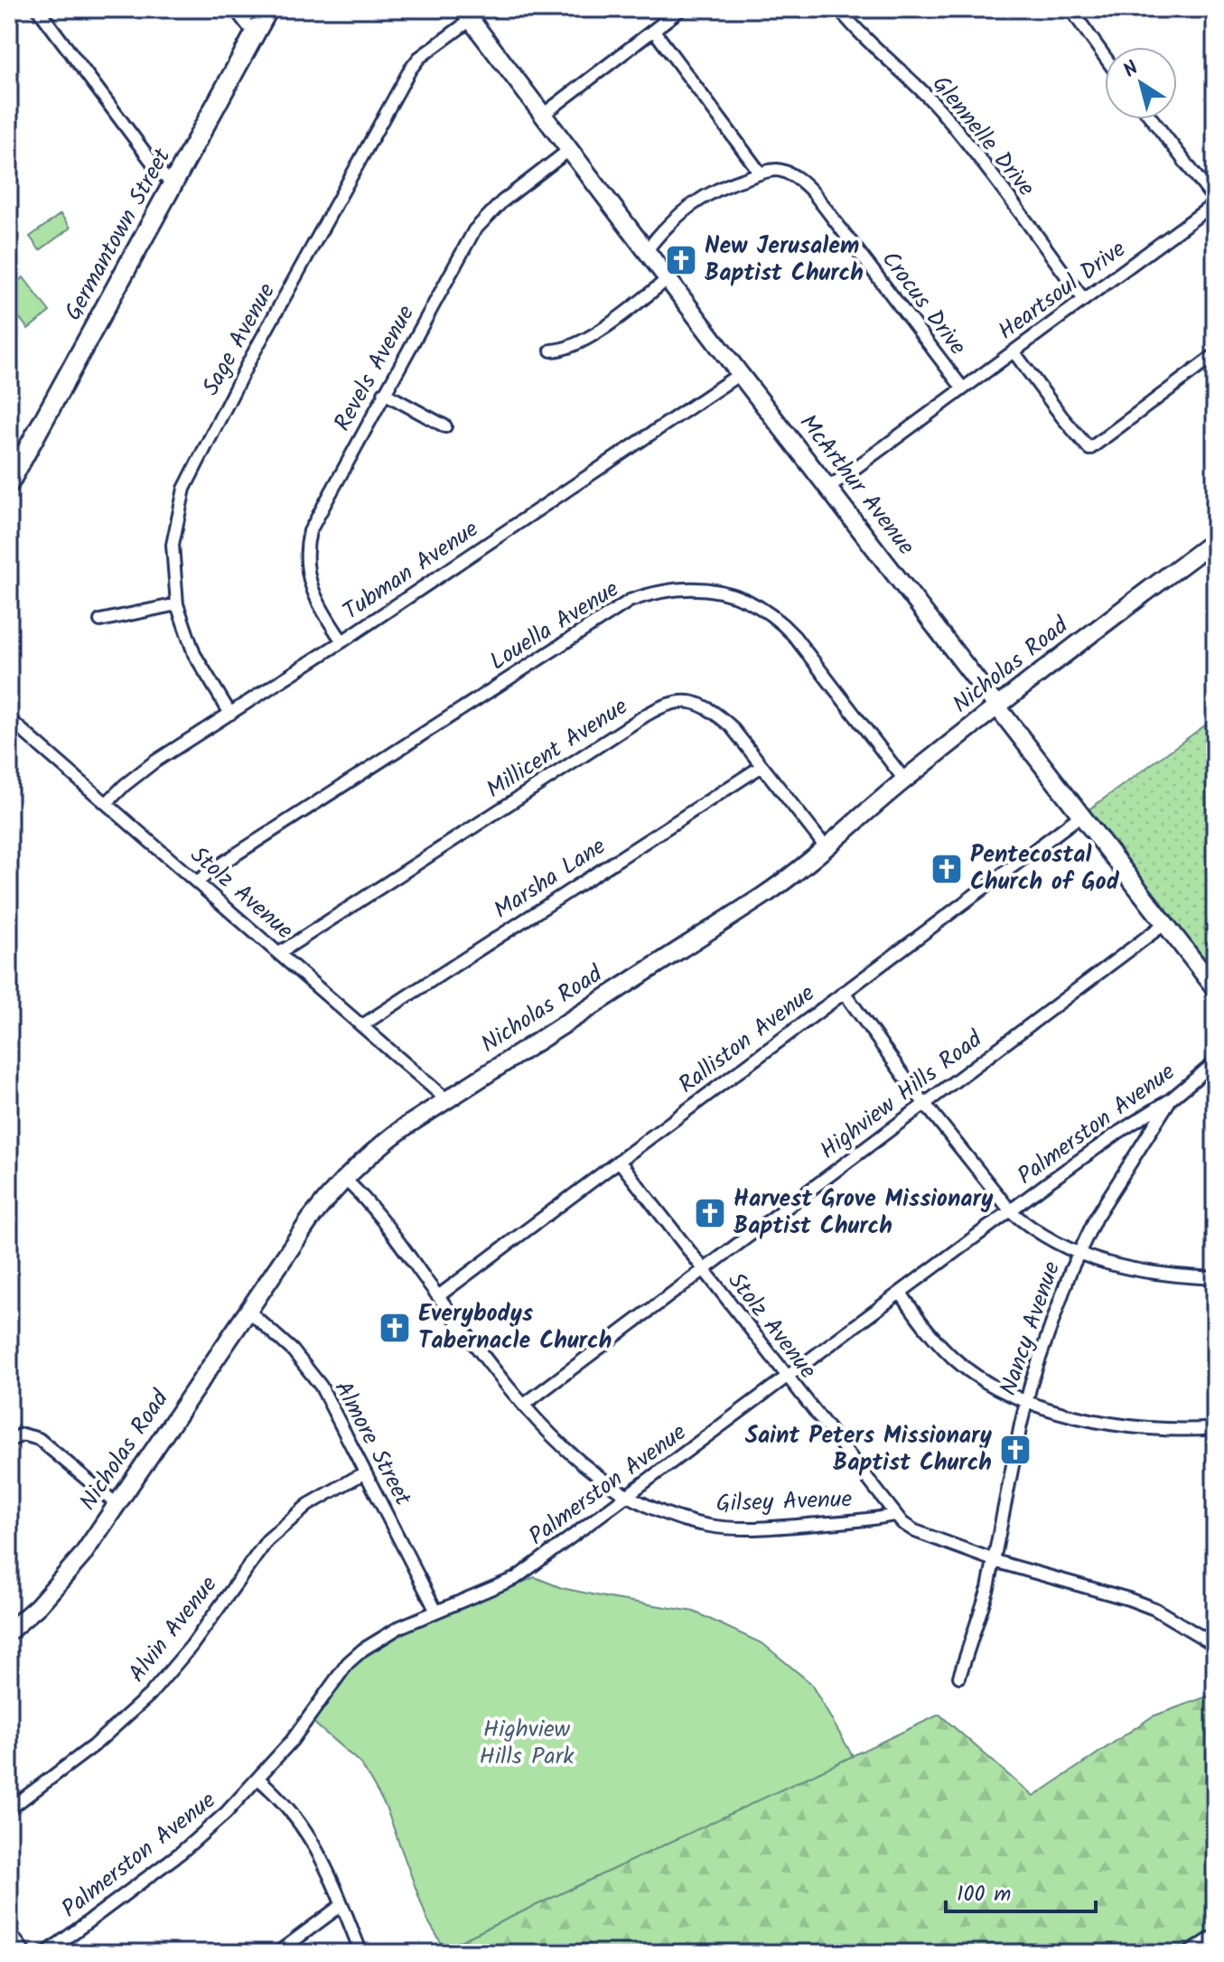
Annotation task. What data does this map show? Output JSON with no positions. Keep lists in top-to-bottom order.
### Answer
{
  "streets": {
    "main road": ["Germantown Street"],
    "street": [
      "Glennelle Drive",
      "Heartsoul Drive",
      "Crocus Drive",
      "Sage Avenue",
      "Revels Avenue",
      "McArthur Avenue",
      "Tubman Avenue",
      "Louella Avenue",
      "Nicholas Road",
      "Millicent Avenue",
      "Marsha Lane",
      "Stolz Avenue",
      "Ralliston Avenue",
      "Highview Hills Road",
      "Palmerston Avenue",
      "Nancy Avenue",
      "Almore Street",
      "Gilsey Avenue",
      "Alvin Avenue"
    ]
  },
  "crossings": [
    ["Glennelle Drive", "Heartsoul Drive"],
    ["Heartsoul Drive", "Crocus Drive"],
    ["Heartsoul Drive", "McArthur Avenue"],
    ["Sage Avenue", "McArthur Avenue"],
    ["Sage Avenue", "Tubman Avenue"],
    ["Revels Avenue", "McArthur Avenue"],
    ["Revels Avenue", "Tubman Avenue"],
    ["McArthur Avenue", "Tubman Avenue"],
    ["McArthur Avenue", "Nicholas Road"],
    ["McArthur Avenue", "Ralliston Avenue"],
    ["McArthur Avenue", "Highview Hills Road"],
    ["Tubman Avenue", "Stolz Avenue"],
    ["Louella Avenue", "Nicholas Road"],
    ["Louella Avenue", "Stolz Avenue"],
    ["Nicholas Road", "Millicent Avenue"],
    ["Nicholas Road", "Stolz Avenue"],
    ["Nicholas Road", "Almore Street"],
    ["Nicholas Road", "Gilsey Avenue"],
    ["Millicent Avenue", "Marsha Lane"],
    ["Millicent Avenue", "Stolz Avenue"],
    ["Marsha Lane", "Stolz Avenue"],
    ["Stolz Avenue", "Ralliston Avenue"],
    ["Stolz Avenue", "Highview Hills Road"],
    ["Stolz Avenue", "Palmerston Avenue"],
    ["Stolz Avenue", "Gilsey Avenue"],
    ["Ralliston Avenue", "Gilsey Avenue"],
    ["Highview Hills Road", "Gilsey Avenue"],
    ["Palmerston Avenue", "Nancy Avenue"],
    ["Palmerston Avenue", "Almore Street"],
    ["Palmerston Avenue", "Gilsey Avenue"],
    ["Almore Street", "Alvin Avenue"]
  ],
  "parks": ["Highview Hills Park"],
  "places": {
    "church": [
      "New Jerusalem Baptist Church",
      "Pentecostal Church of God",
      "Harvest Grove Missionary Baptist Church",
      "Everybodys Tabernacle Church",
      "Saint Peters Missionary Baptist Church"
    ]
  },
  "scale_bar": "100 m",
  "north": "top left"
}
